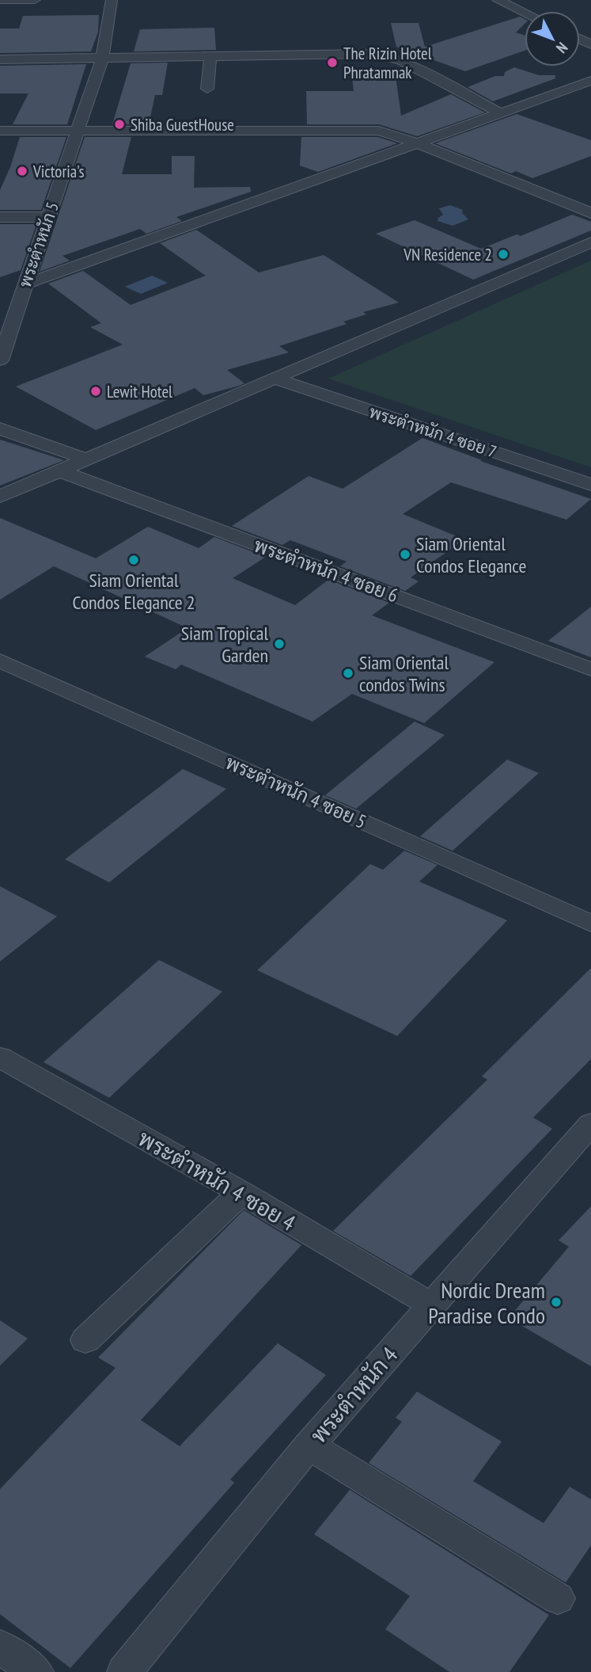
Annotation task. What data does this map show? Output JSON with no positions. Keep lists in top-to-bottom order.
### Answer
{
  "streets": {
    "street": [
      "พระตำหนัก 5",
      "พระตำหนัก 4 ซอย 7",
      "พระตำหนัก 4 ซอย 6",
      "พระตำหนัก 4 ซอย 5",
      "พระตำหนัก 4 ซอย 4",
      "พระตำหนัก 4"
    ]
  },
  "crossings": [
    ["พระตำหนัก 4 ซอย 4", "พระตำหนัก 4"]
  ],
  "places": [
    "The Rizin Hotel Phratamnak",
    "Shiba GuestHouse",
    "Victoria's",
    "VN Residence 2",
    "Lewit Hotel",
    "Siam Oriental Condos Elegance",
    "Siam Oriental Condos Elegance 2",
    "Siam Tropical Garden",
    "Siam Oriental condos Twins",
    "Nordic Dream Paradise Condo"
  ],
  "north": "bottom right"
}
